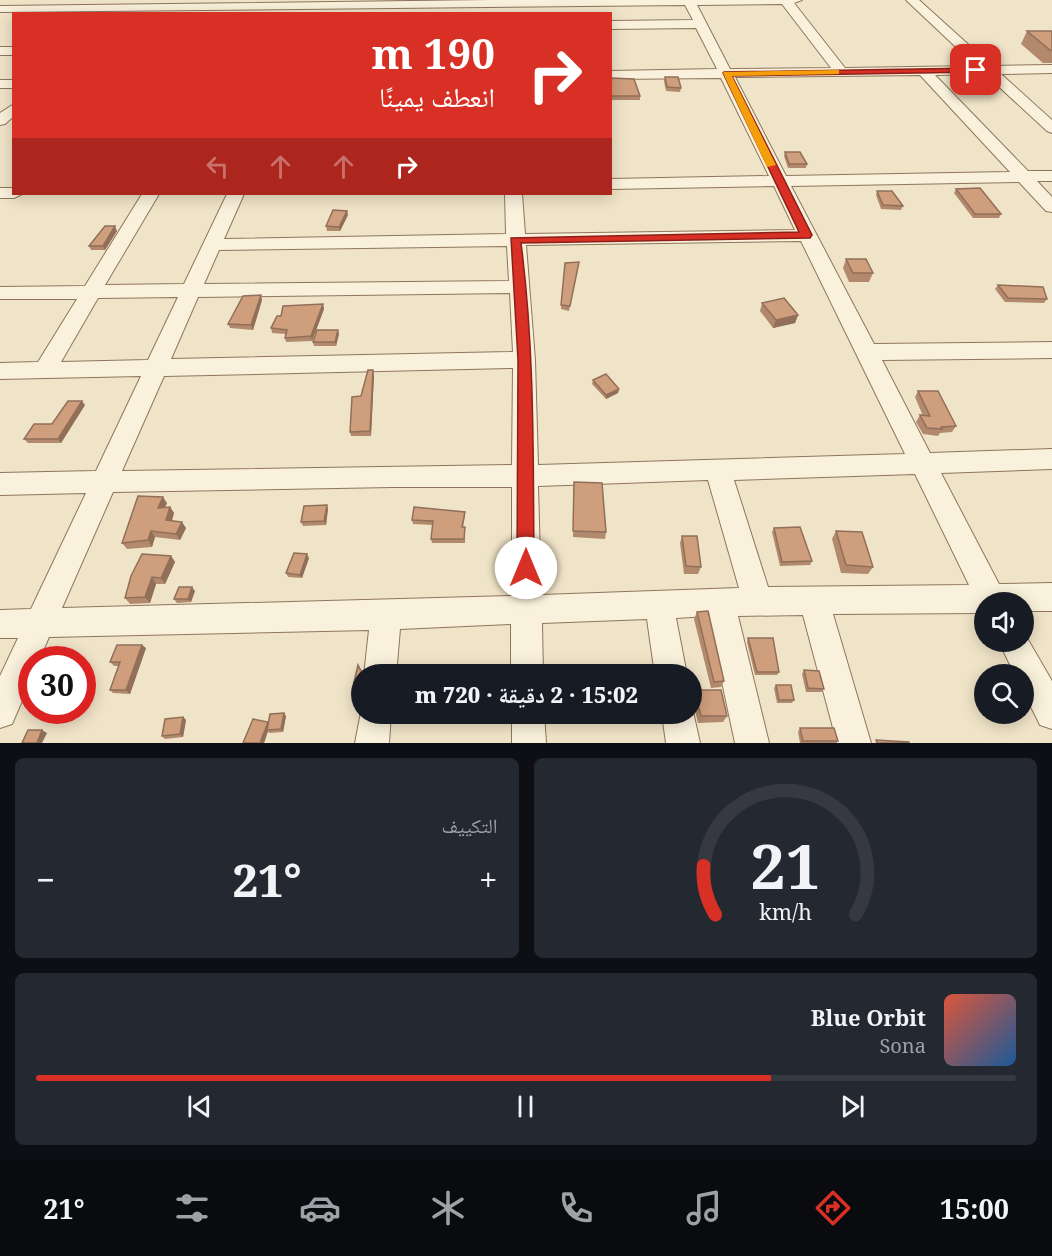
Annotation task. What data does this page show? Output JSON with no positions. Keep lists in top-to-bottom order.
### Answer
{
  "page": {
    "turn": ["190 m", "انعطف يمينًا"],
    "limit": "30",
    "trip": "15:02 · 2 دقيقة · 720 m",
    "tile": "التكييف",
    "heat": ["−", "21°", "+"],
    "song": ["Blue Orbit", "Sona"],
    "tabs": ["15:00", "21°"],
    "gauge": ["21", "km/h"]
  }
}
